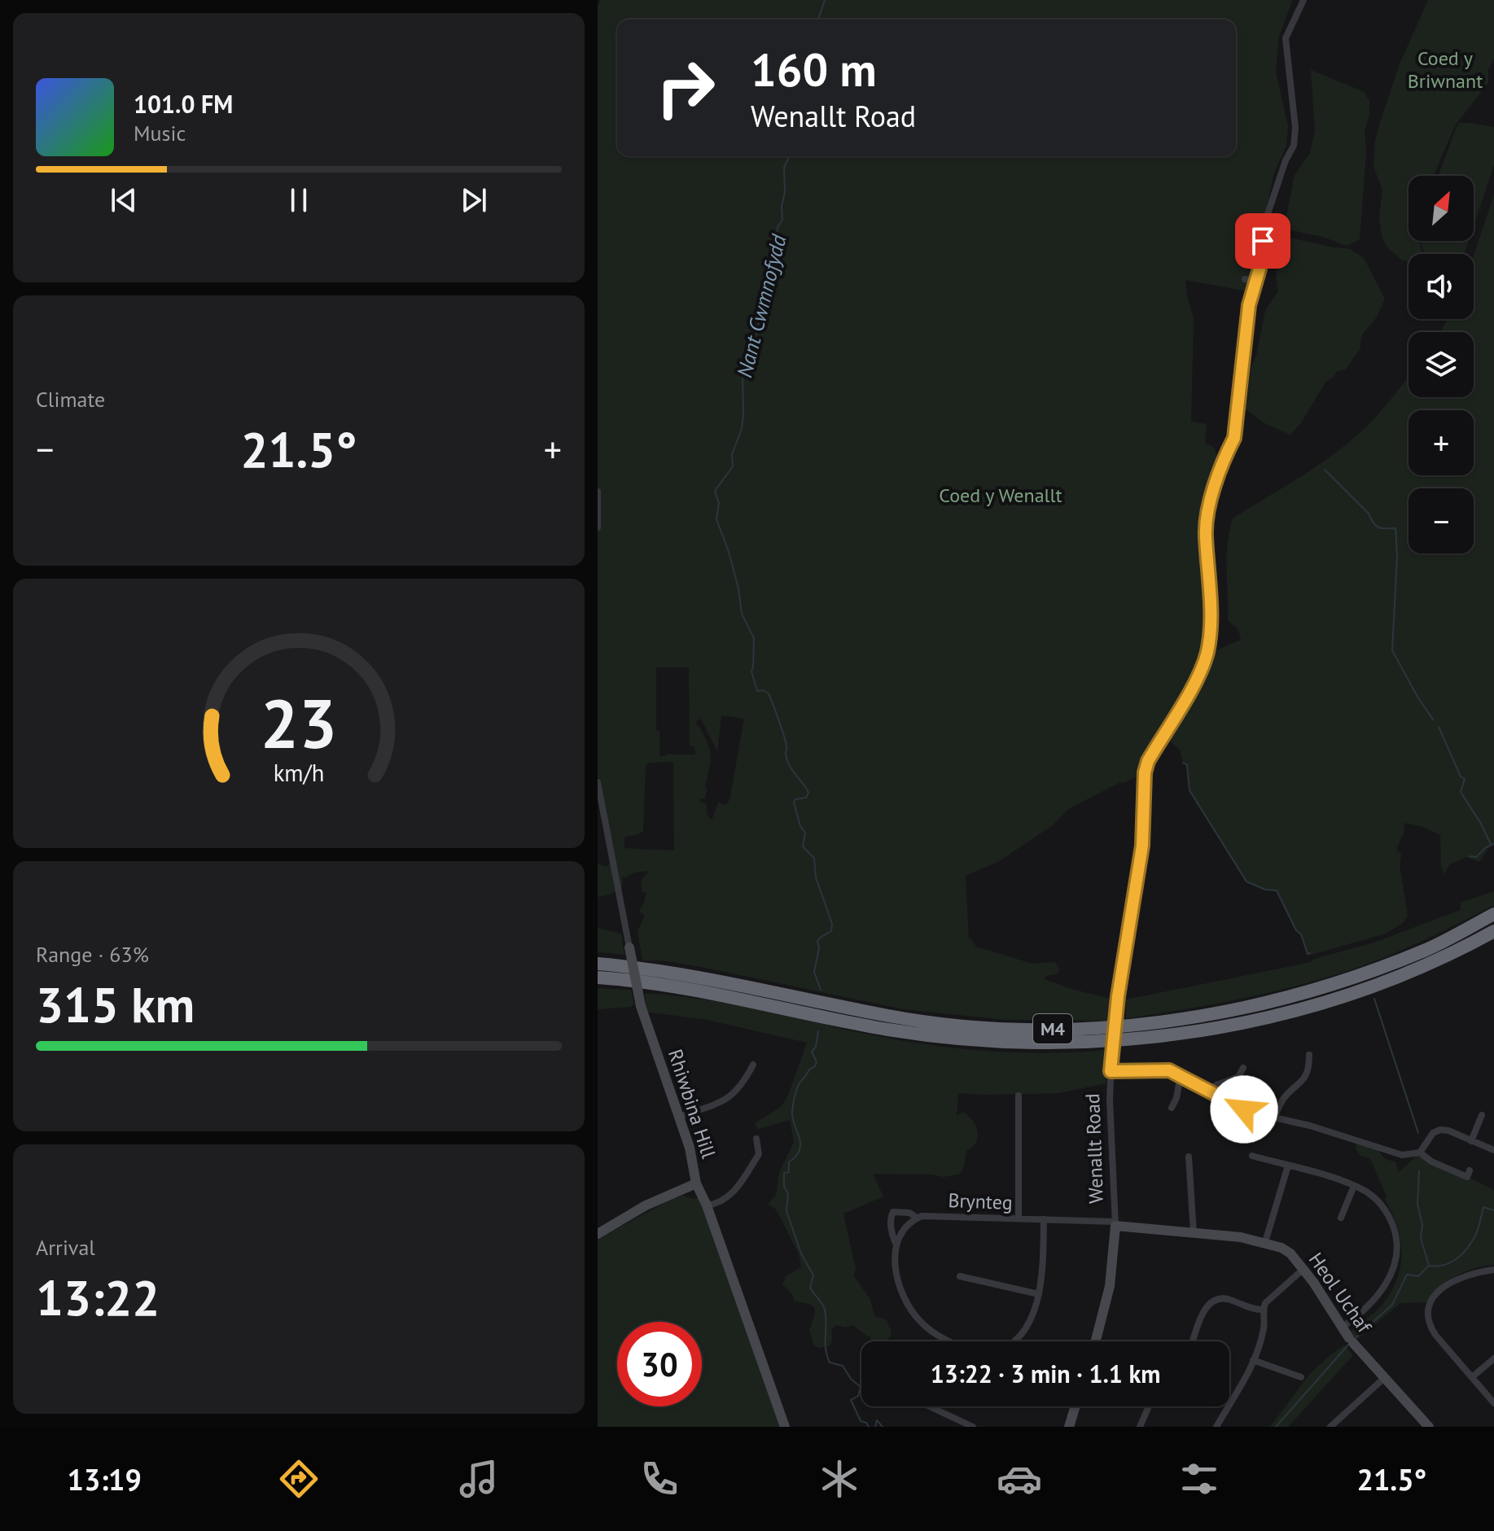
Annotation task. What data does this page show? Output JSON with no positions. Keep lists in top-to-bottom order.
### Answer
{
  "streets": {
    "highway": ["M4"],
    "street": [
      "Rhiwbina Hill",
      "Wenallt Road",
      "Brynteg",
      "Heol Uchaf"
    ]
  },
  "crossings": [
    ["Wenallt Road", "Brynteg"],
    ["Wenallt Road", "Heol Uchaf"],
    ["Brynteg", "Heol Uchaf"]
  ],
  "water": ["Nant Cwmnofydd"],
  "parks": ["Coed y Briwnant", "Coed y Wenallt"],
  "north": "top right",
  "page": {
    "turn": ["160 m", "Wenallt Road"],
    "song": ["101.0 FM", "Music"],
    "map_buttons": ["+", "−"],
    "tile": [
      "Climate",
      ["Range · 63%", "315 km"],
      ["Arrival", "13:22"]
    ],
    "heat": ["−", "21.5°", "+"],
    "limit": "30",
    "trip": "13:22 · 3 min · 1.1 km",
    "tabs": ["13:19", "21.5°"],
    "gauge": ["23", "km/h"]
  }
}
